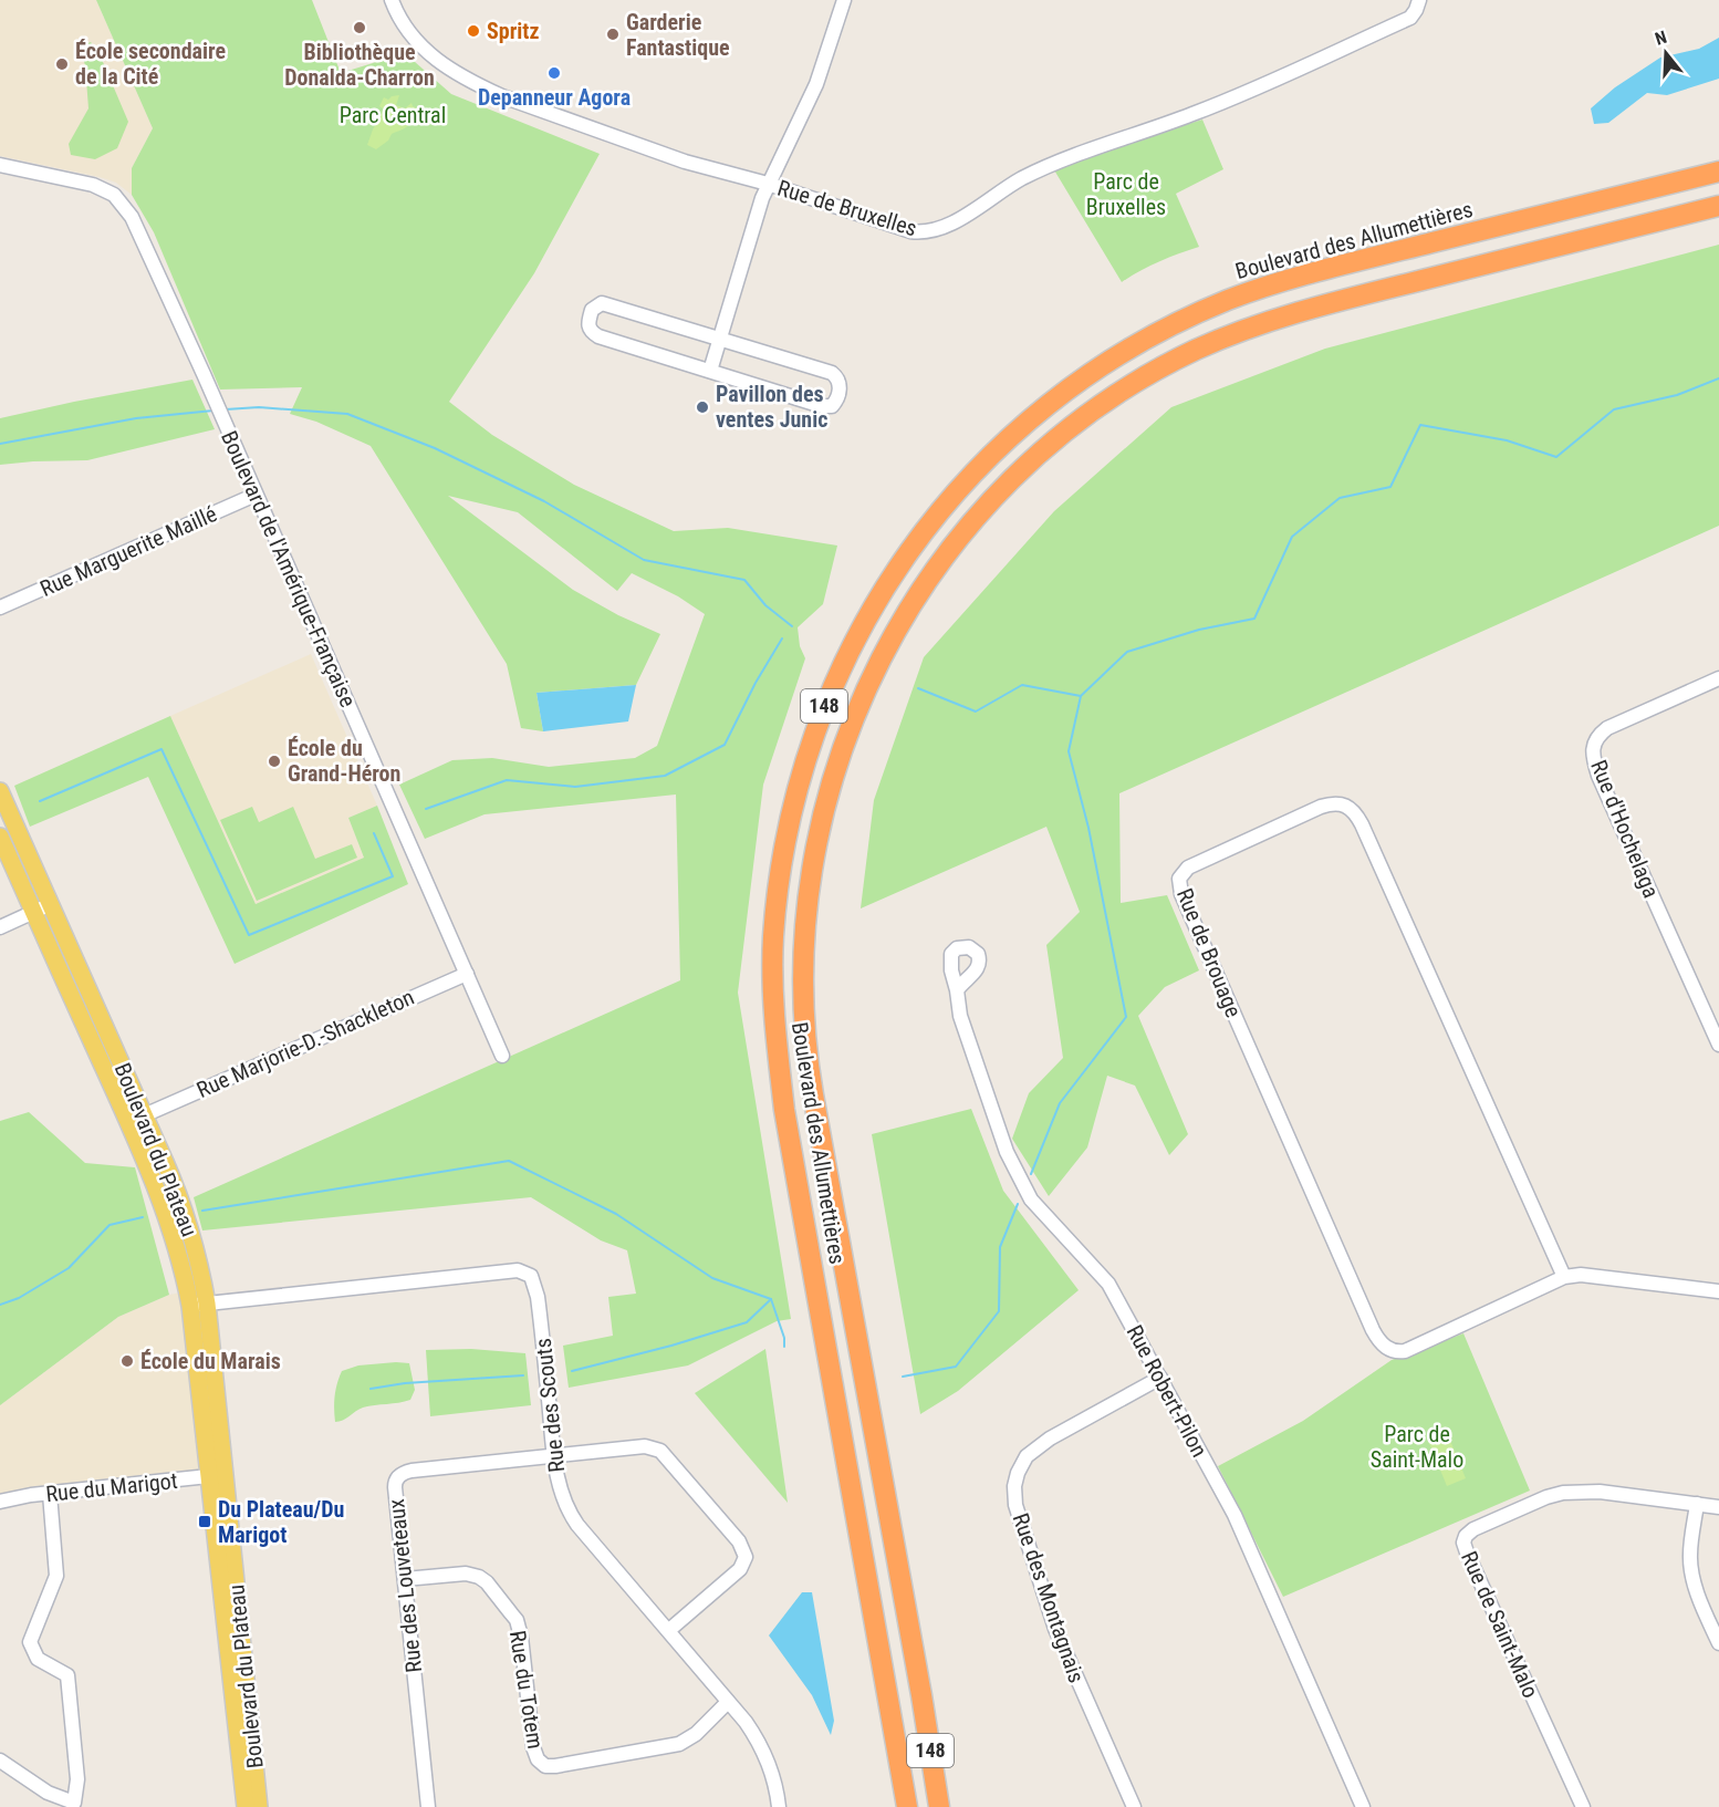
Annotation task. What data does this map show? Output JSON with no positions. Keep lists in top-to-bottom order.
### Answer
{
  "streets": {
    "highway": ["Boulevard des Allumettières", "148"],
    "main road": ["Boulevard du Plateau"],
    "street": [
      "Rue de Bruxelles",
      "Rue Marguerite Maillé",
      "Boulevard de l'Amérique-Française",
      "Rue d'Hochelaga",
      "Rue de Brouage",
      "Rue Marjorie-D.-Shackleton",
      "Rue Robert-Pilon",
      "Rue des Scouts",
      "Rue du Marigot",
      "Rue des Louveteaux",
      "Rue des Montagnais",
      "Rue de Saint-Malo",
      "Rue du Totem"
    ]
  },
  "crossings": [
    ["Rue Marguerite Maillé", "Boulevard de l'Amérique-Française"],
    ["Boulevard de l'Amérique-Française", "Rue Marjorie-D.-Shackleton"],
    ["Rue Marjorie-D.-Shackleton", "Boulevard du Plateau"],
    ["Boulevard du Plateau", "Rue des Scouts"],
    ["Boulevard du Plateau", "Rue du Marigot"],
    ["Rue Robert-Pilon", "Rue des Montagnais"],
    ["Rue des Scouts", "Rue des Louveteaux"],
    ["Rue des Scouts", "Rue du Totem"],
    ["Rue des Louveteaux", "Rue du Totem"]
  ],
  "parks": ["Parc Central", "Parc de Bruxelles", "Parc de Saint-Malo"],
  "places": {
    "other": [
      "Bibliothèque Donalda-Charron",
      "Spritz",
      "Garderie Fantastique",
      "École secondaire de la Cité",
      "Depanneur Agora",
      "Pavillon des ventes Junic",
      "École du Grand-Héron",
      "École du Marais"
    ],
    "transit": ["Du Plateau/Du Marigot"]
  },
  "north": "top"
}
